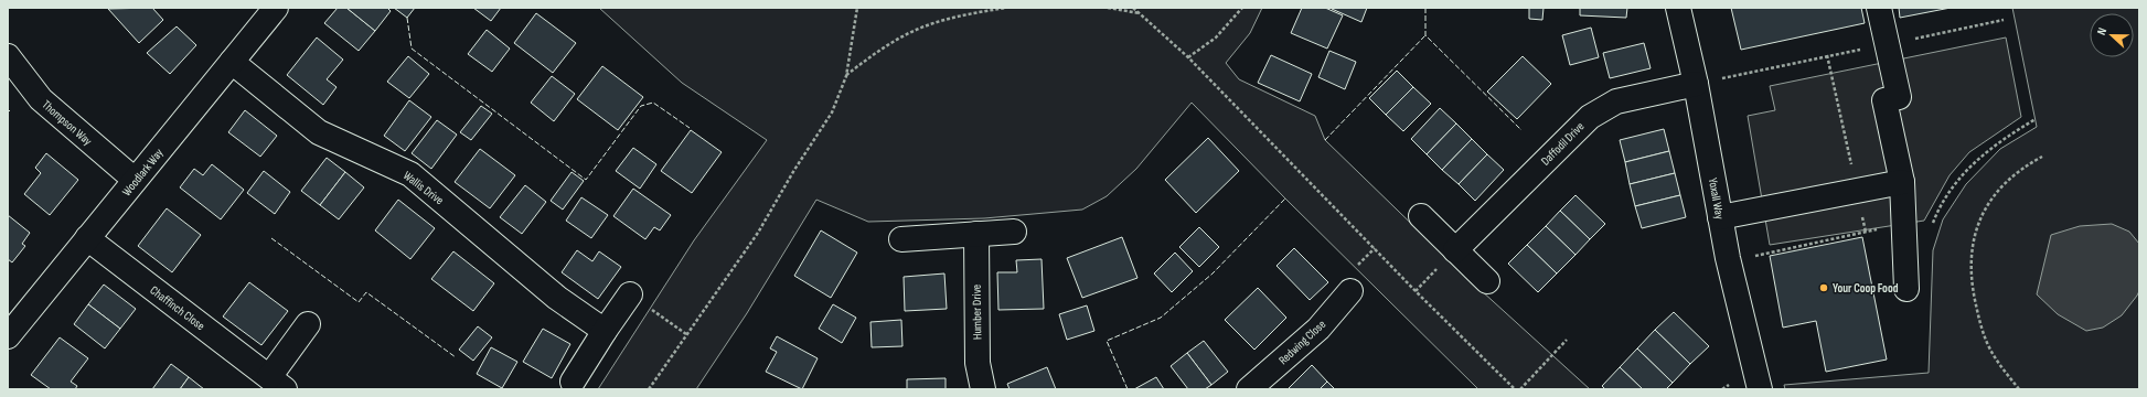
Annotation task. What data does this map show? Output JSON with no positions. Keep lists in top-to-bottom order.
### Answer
{
  "streets": {
    "street": [
      "Thompson Way",
      "Daffodil Drive",
      "Woodlark Way",
      "Wallis Drive",
      "Yoxall Way",
      "Chaffinch Close",
      "Humber Drive",
      "Redwing Close"
    ]
  },
  "crossings": [
    ["Thompson Way", "Woodlark Way"],
    ["Daffodil Drive", "Yoxall Way"],
    ["Woodlark Way", "Wallis Drive"],
    ["Woodlark Way", "Chaffinch Close"]
  ],
  "places": ["Your Coop Food"],
  "north": "left"
}
